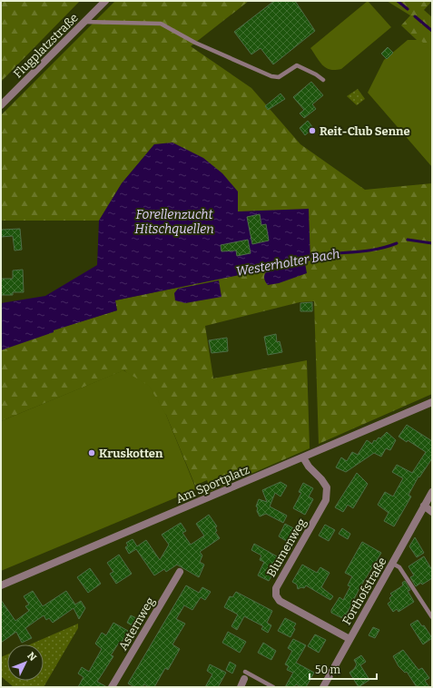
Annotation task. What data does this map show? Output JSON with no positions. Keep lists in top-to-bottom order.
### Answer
{
  "streets": {
    "street": [
      "Flugplatzstraße",
      "Am Sportplatz",
      "Blumenweg",
      "Forthofstraße",
      "Asternweg"
    ]
  },
  "crossings": [
    ["Am Sportplatz", "Blumenweg"],
    ["Blumenweg", "Forthofstraße"]
  ],
  "water": ["Forellenzucht Hitschquellen", "Westerholter Bach"],
  "places": ["Reit-Club Senne", "Kruskotten"],
  "scale_bar": "50 m",
  "north": "top right"
}
